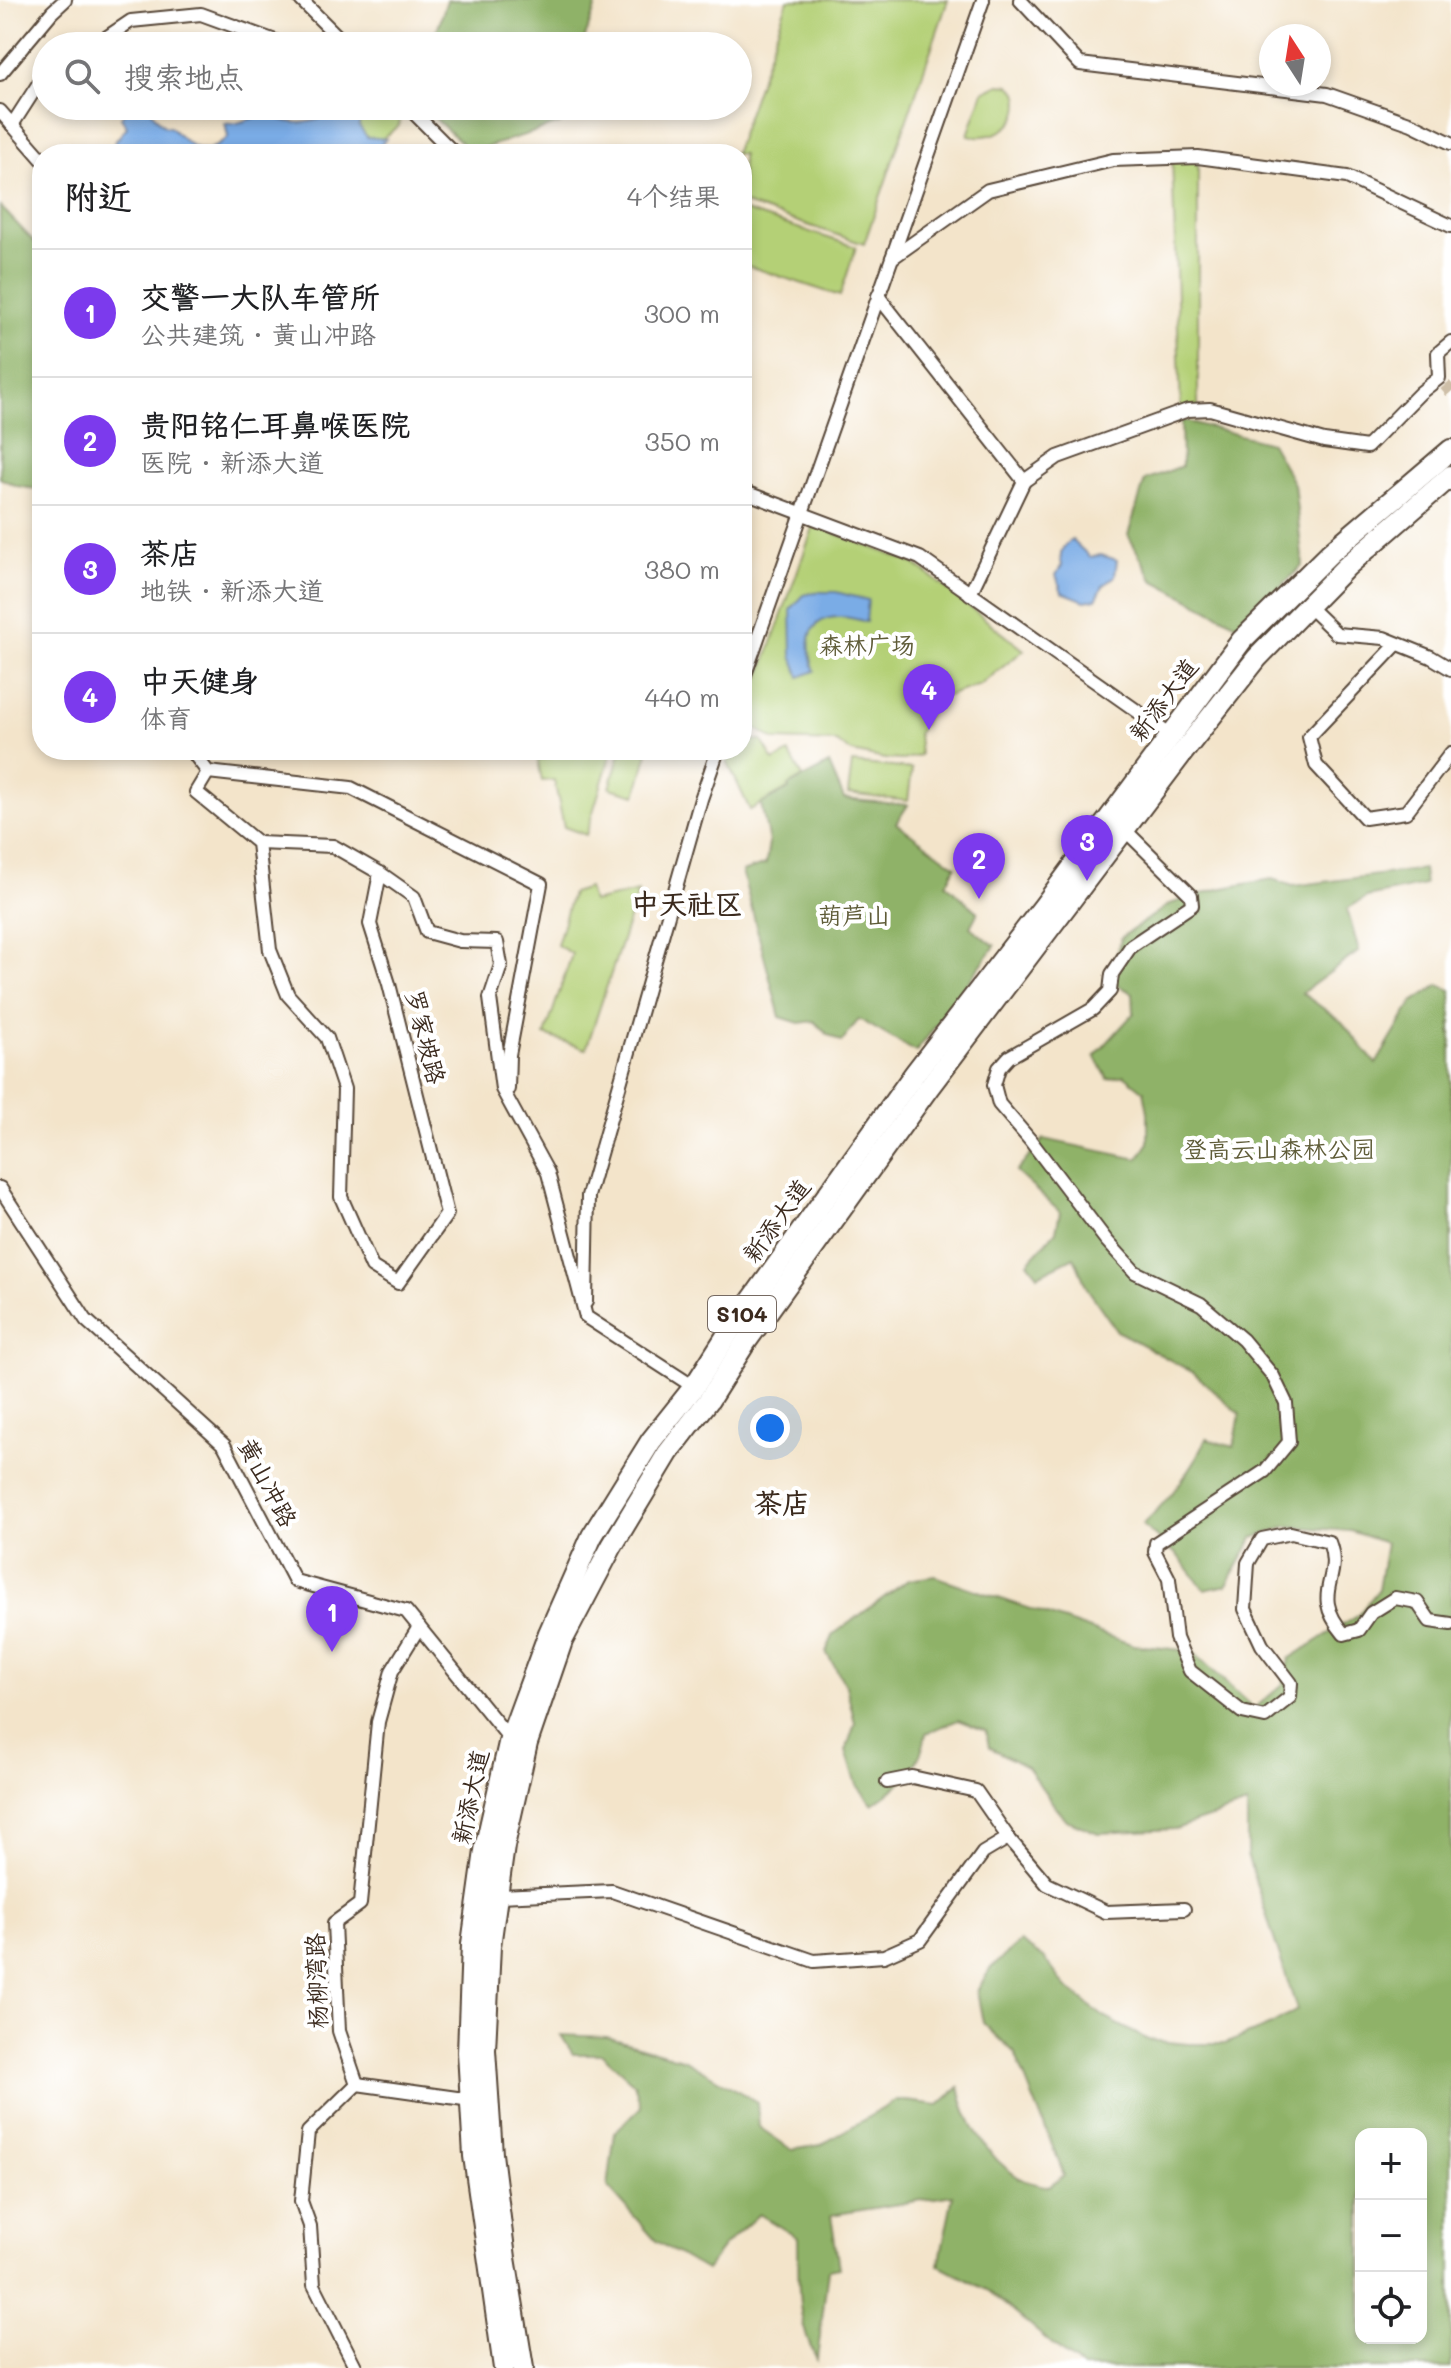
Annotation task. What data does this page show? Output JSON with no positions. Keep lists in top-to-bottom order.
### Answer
{
  "streets": {
    "main road": ["新添大道", "S104"],
    "street": ["罗家坡路", "黄山冲路", "杨柳湾路"]
  },
  "crossings": [
    ["新添大道", "黄山冲路"],
    ["黄山冲路", "杨柳湾路"]
  ],
  "districts": ["中天社区", "茶店"],
  "parks": ["森林广场", "葫芦山", "登高云山森林公园"],
  "north": "top",
  "page": {
    "search": "搜索地点",
    "heading": ["附近", "4个结果"],
    "list": [
      {
        "mark": "1",
        "name": "交警一大队车管所",
        "note": "公共建筑 · 黄山冲路",
        "value": "300 m"
      },
      {
        "mark": "2",
        "name": "贵阳铭仁耳鼻喉医院",
        "note": "医院 · 新添大道",
        "value": "350 m"
      },
      {
        "mark": "3",
        "name": "茶店",
        "note": "地铁 · 新添大道",
        "value": "380 m"
      },
      {
        "mark": "4",
        "name": "中天健身",
        "note": "体育",
        "value": "440 m"
      }
    ],
    "pins": [
      "4",
      "3",
      "2",
      "1"
    ],
    "map_buttons": ["+", "−"]
  }
}
